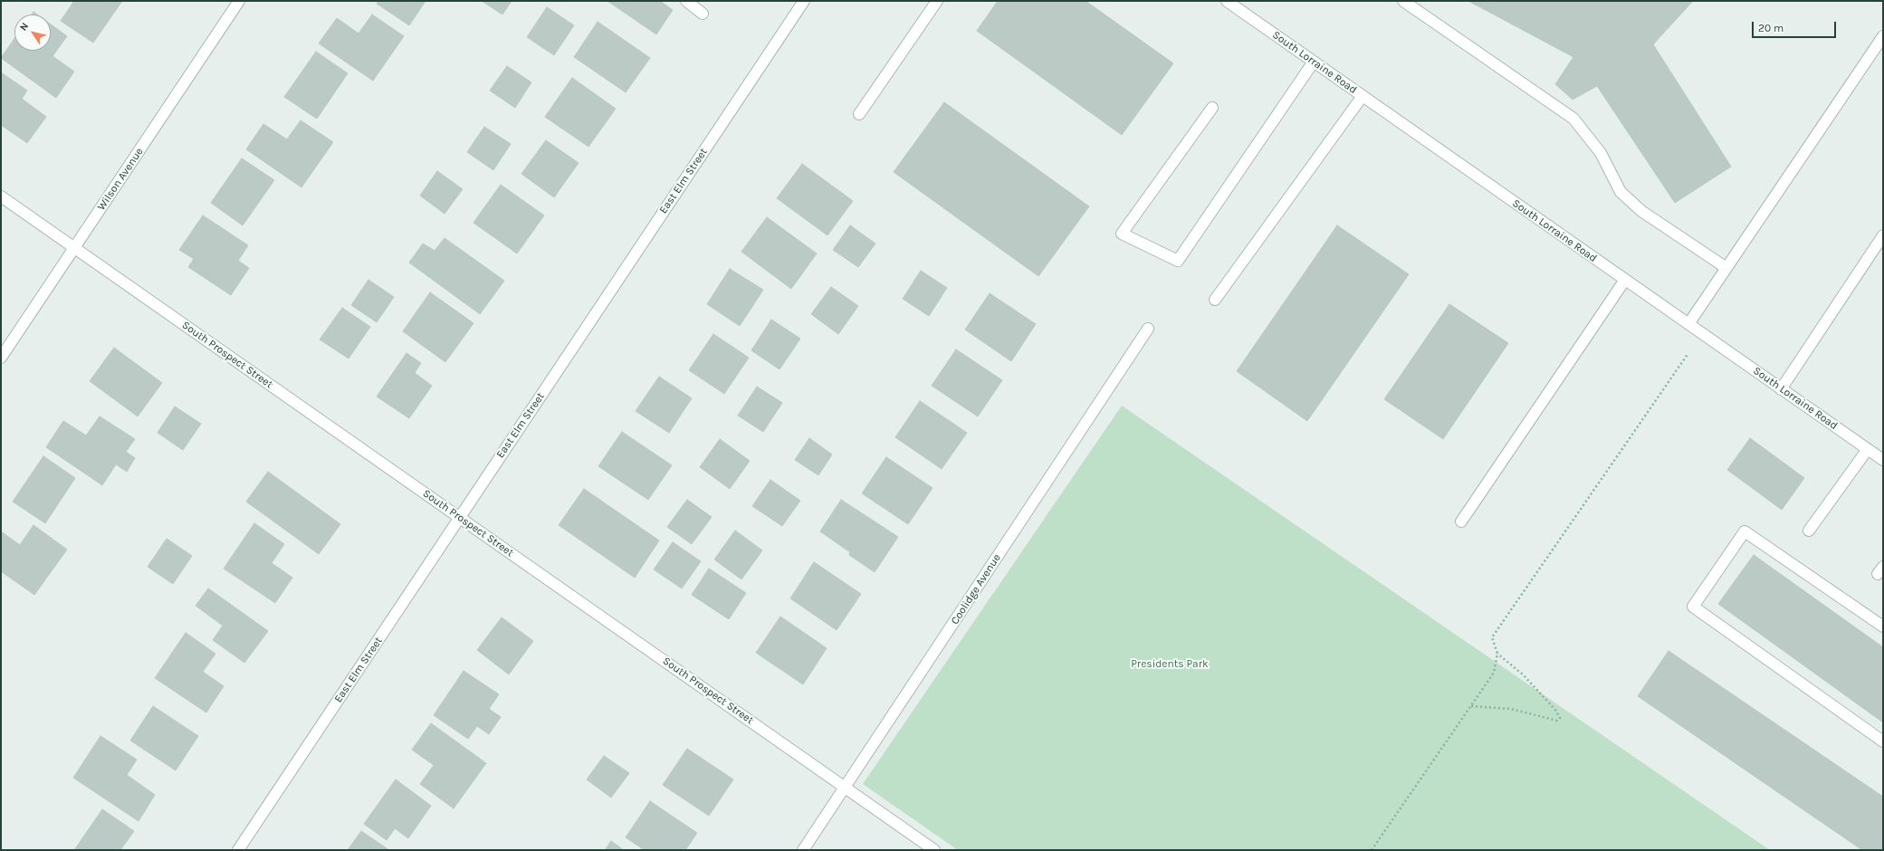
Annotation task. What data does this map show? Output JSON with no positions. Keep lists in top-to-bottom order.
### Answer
{
  "streets": {
    "street": [
      "South Lorraine Road",
      "Wilson Avenue",
      "East Elm Street",
      "South Prospect Street",
      "Coolidge Avenue"
    ]
  },
  "crossings": [
    ["Wilson Avenue", "South Prospect Street"],
    ["East Elm Street", "South Prospect Street"],
    ["South Prospect Street", "Coolidge Avenue"]
  ],
  "parks": ["Presidents Park"],
  "scale_bar": "20 m",
  "north": "top left"
}
